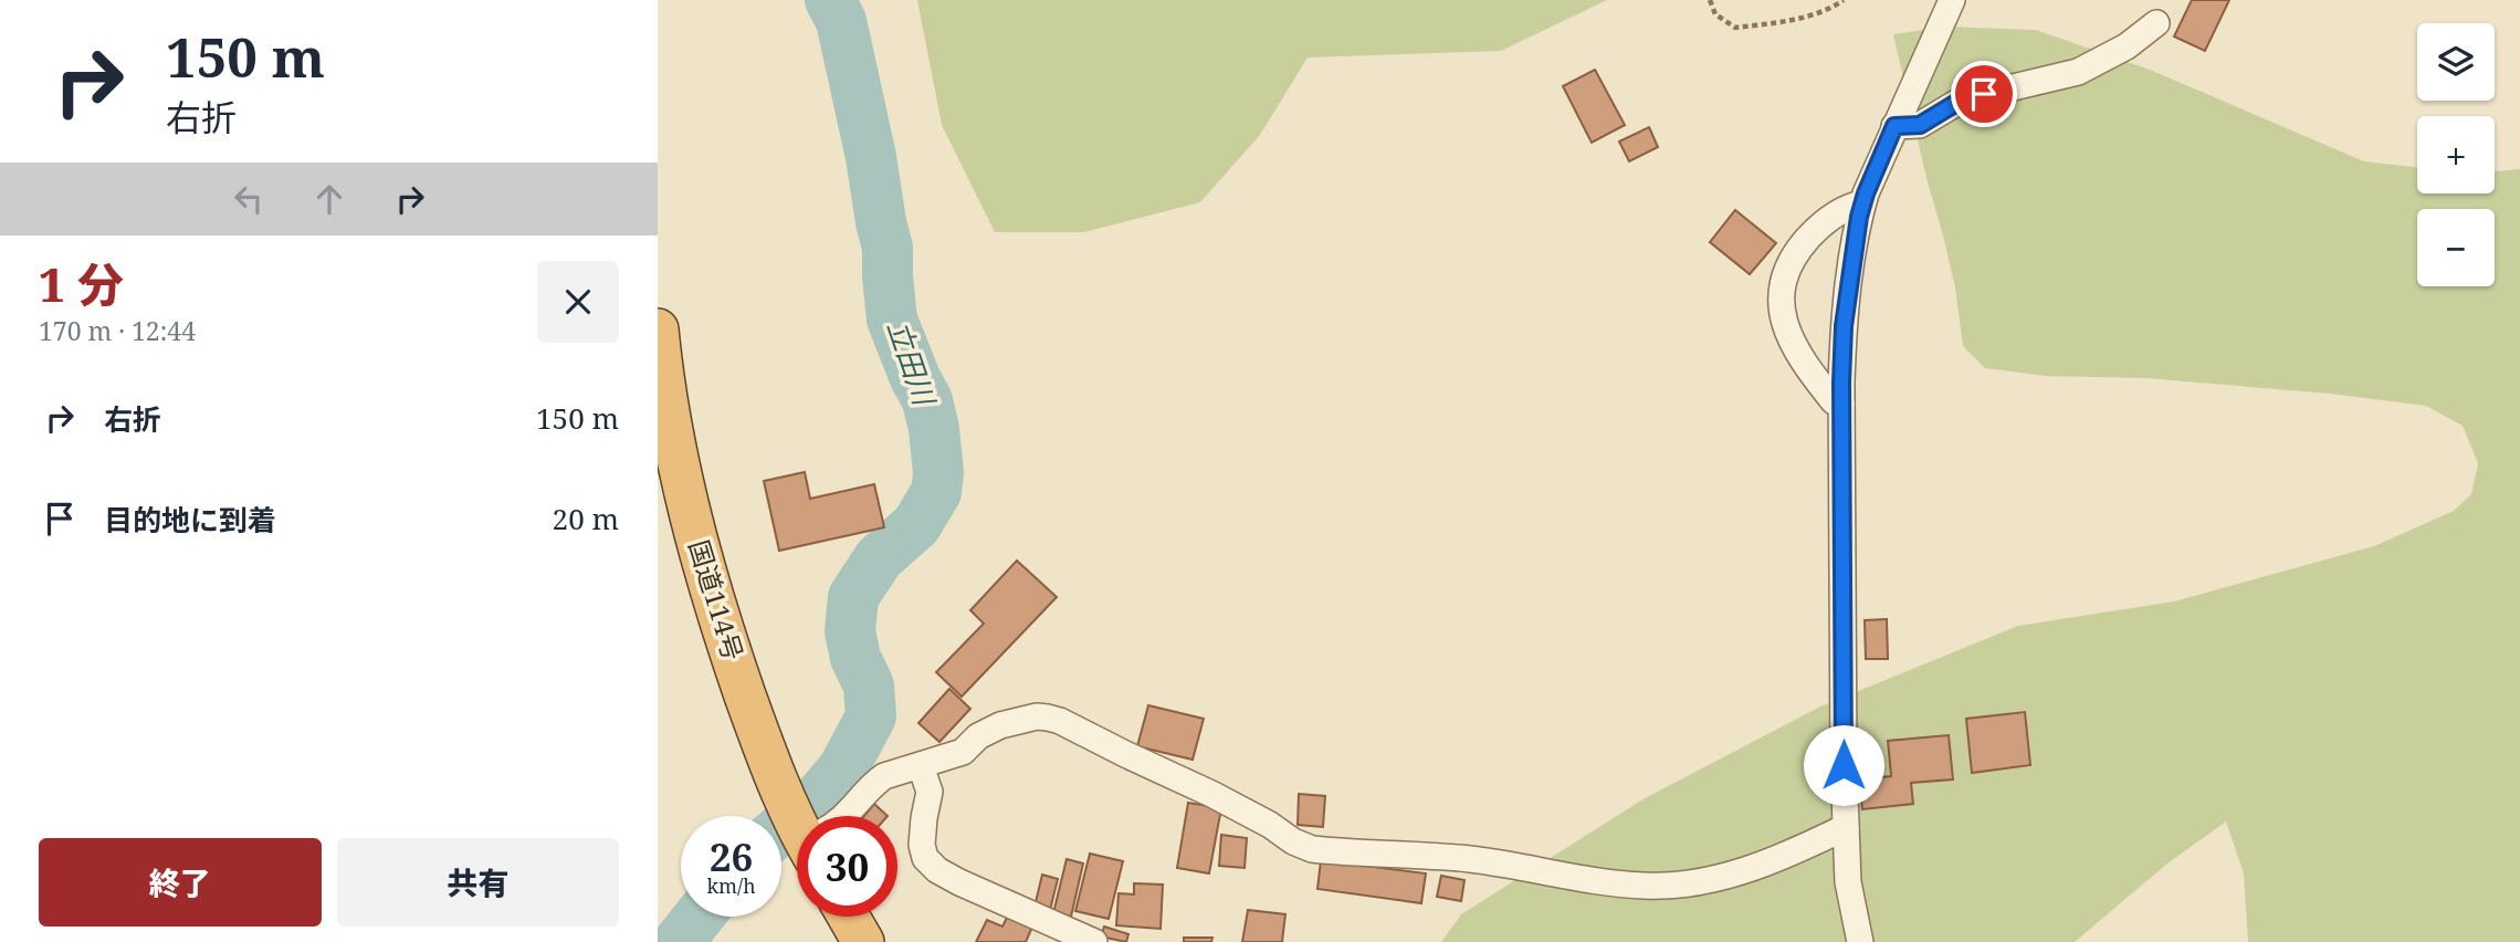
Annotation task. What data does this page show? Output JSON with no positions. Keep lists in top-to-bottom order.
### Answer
{
  "streets": {
    "highway": ["国道114号"]
  },
  "water": ["立田川"],
  "page": {
    "turn": ["150 m", "右折"],
    "map_buttons": ["+", "−"],
    "heading": ["1 分", "170 m · 12:44"],
    "list": [
      {
        "name": "右折",
        "value": "150 m"
      },
      {
        "name": "目的地に到着",
        "value": "20 m"
      }
    ],
    "speed": "26 km/h",
    "limit": "30",
    "buttons": ["終了", "共有"]
  }
}
